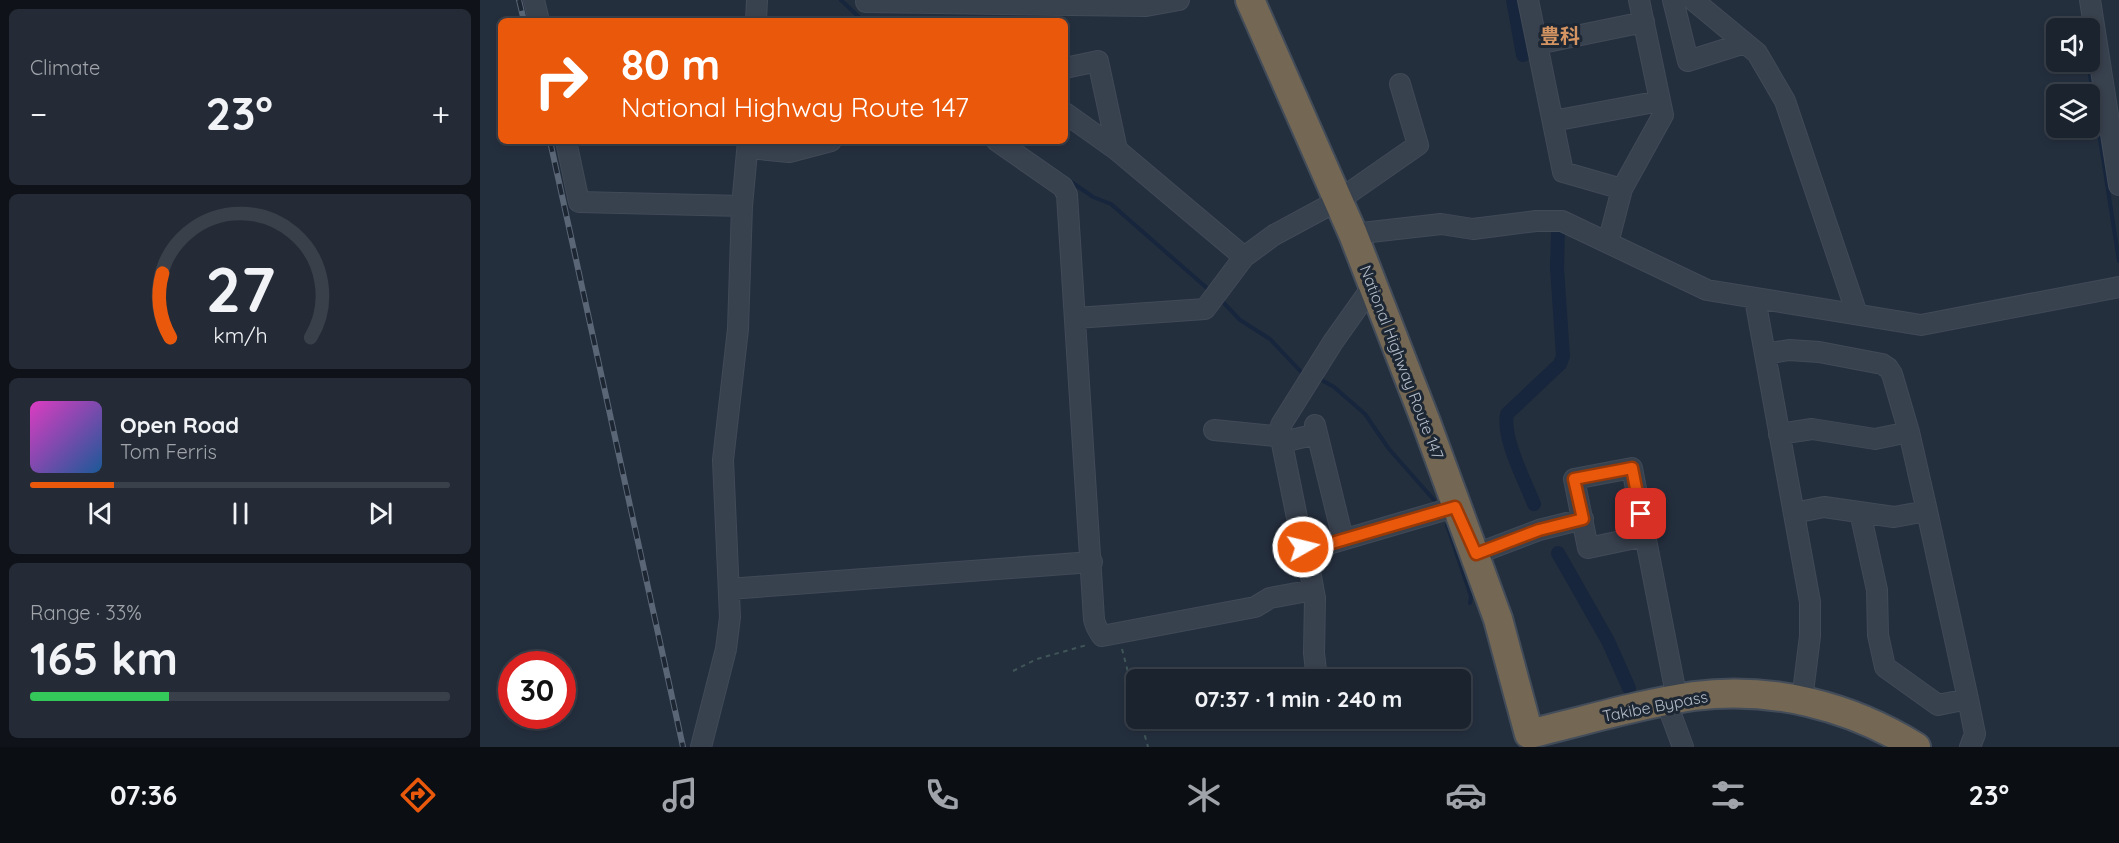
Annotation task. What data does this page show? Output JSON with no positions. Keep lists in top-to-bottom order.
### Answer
{
  "streets": {
    "highway": ["National Highway Route 147", "Takibe Bypass"]
  },
  "crossings": [
    ["National Highway Route 147", "Takibe Bypass"]
  ],
  "districts": ["豊科"],
  "page": {
    "tile": [
      "Climate",
      ["Range · 33%", "165 km"]
    ],
    "turn": ["80 m", "National Highway Route 147"],
    "heat": ["−", "23°", "+"],
    "song": ["Open Road", "Tom Ferris"],
    "limit": "30",
    "trip": "07:37 · 1 min · 240 m",
    "tabs": ["07:36", "23°"],
    "gauge": ["27", "km/h"]
  }
}
